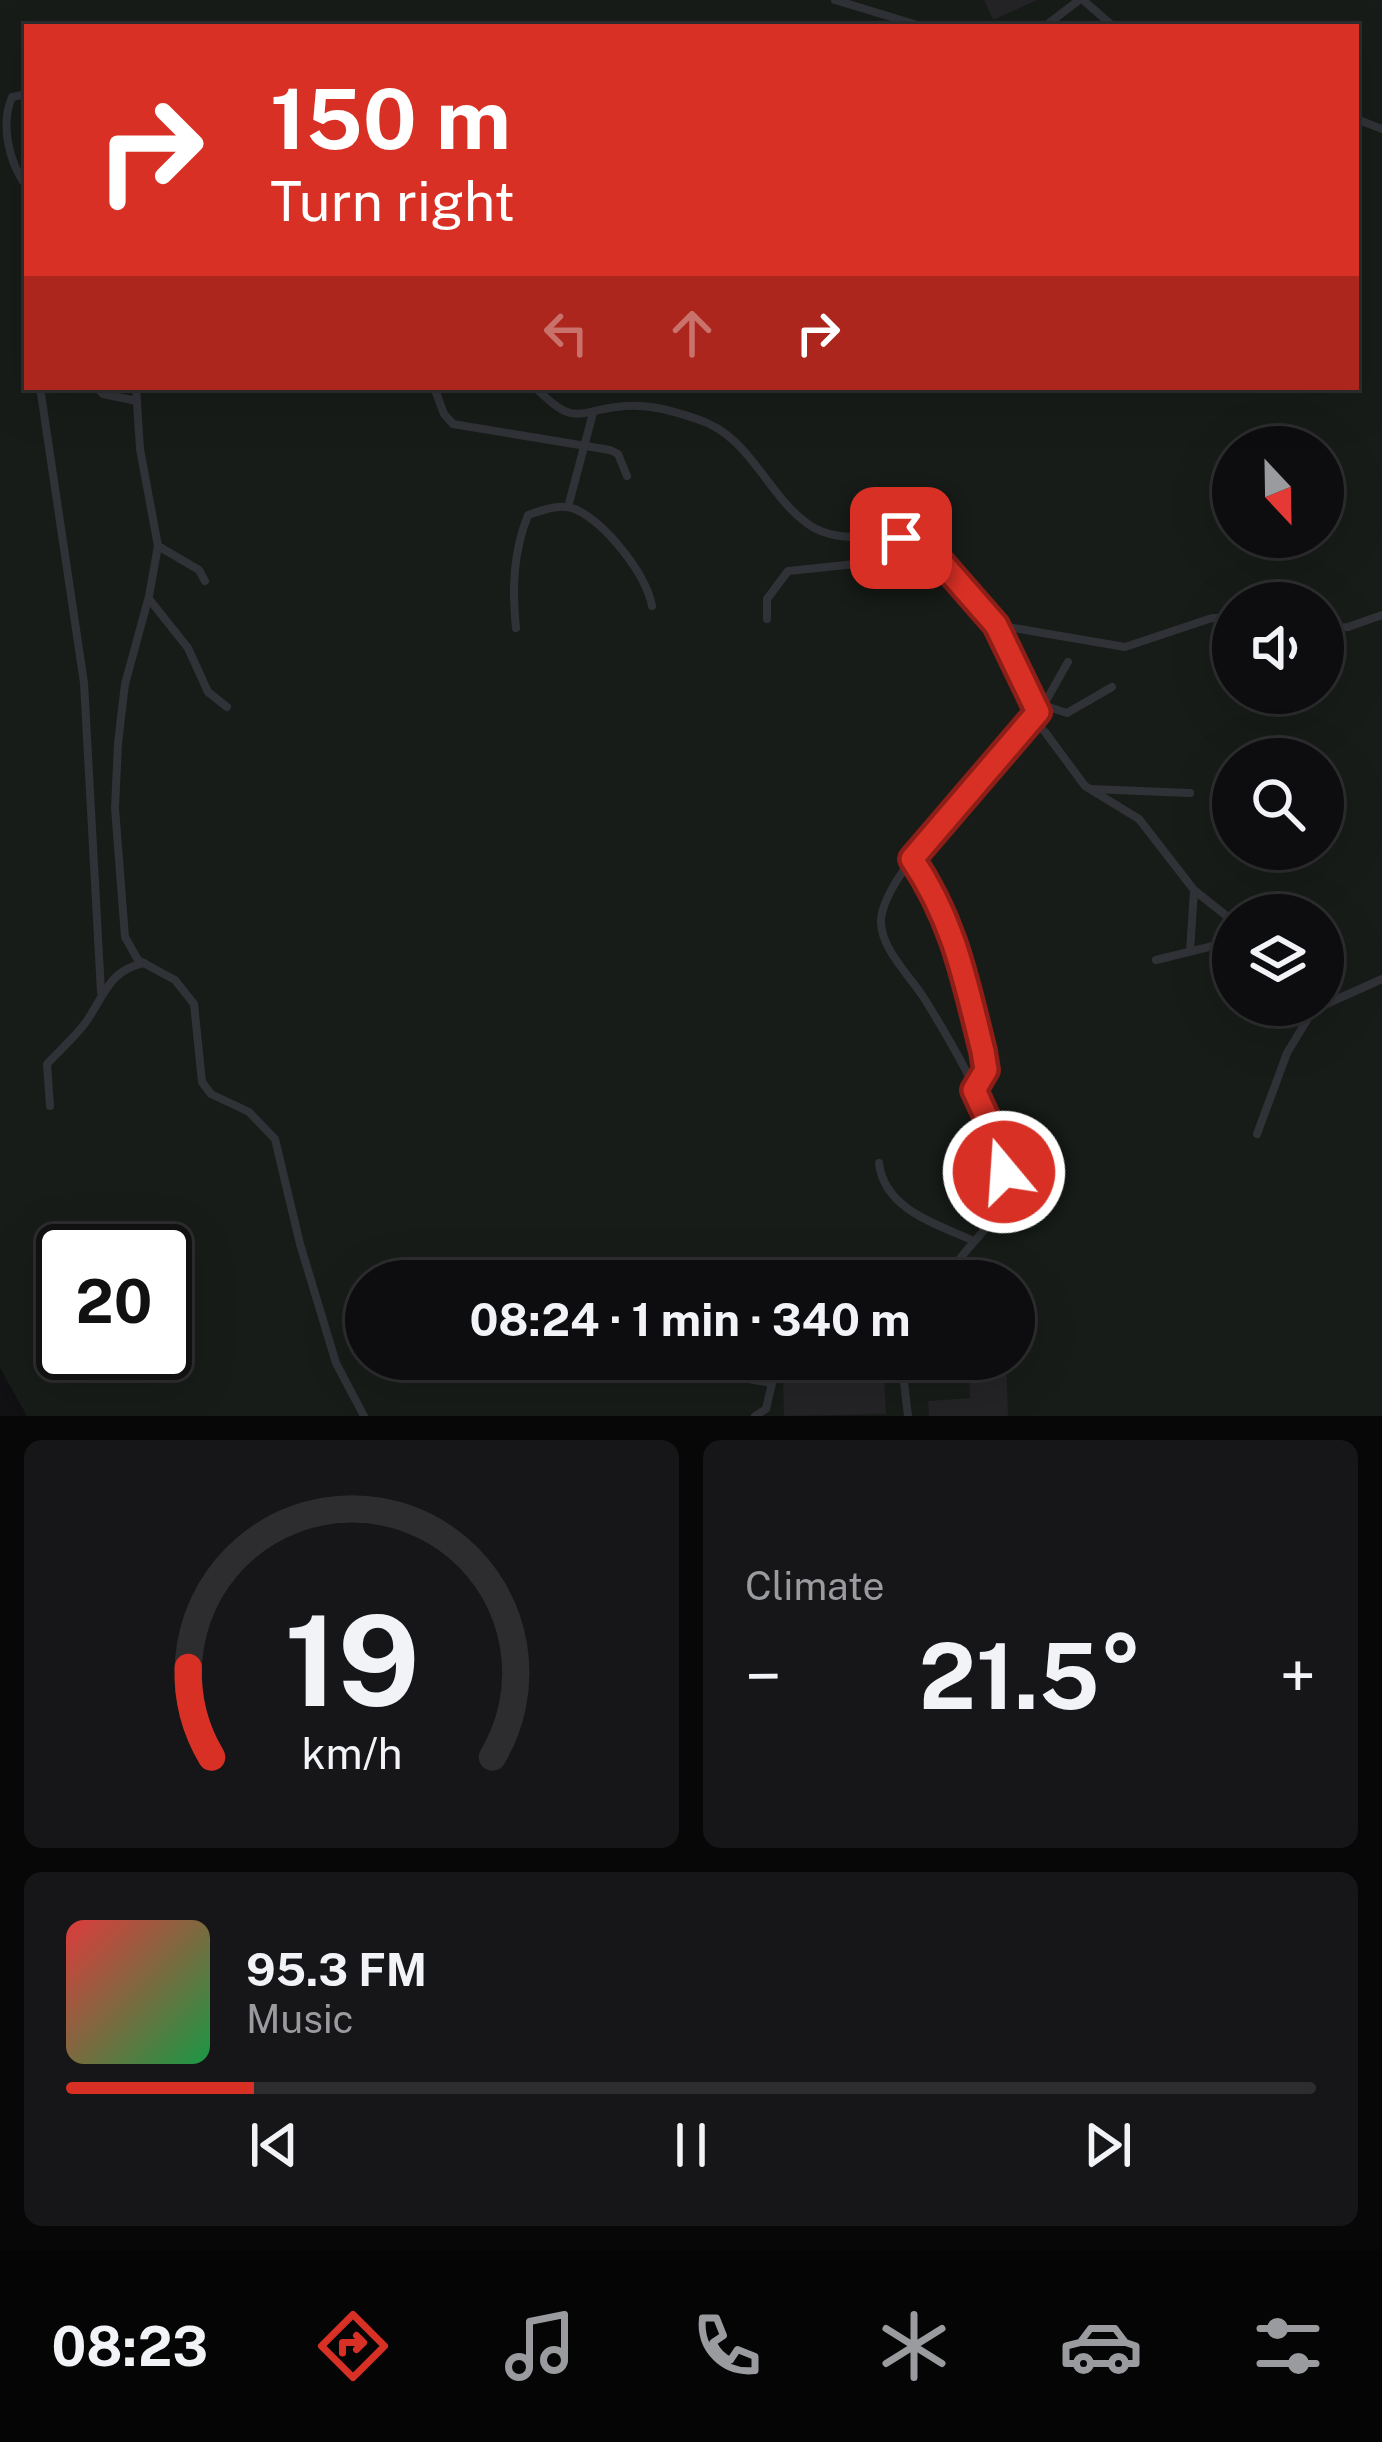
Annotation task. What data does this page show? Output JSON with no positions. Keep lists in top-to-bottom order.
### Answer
{
  "north": "bottom",
  "page": {
    "turn": ["150 m", "Turn right"],
    "limit": "20",
    "trip": "08:24 · 1 min · 340 m",
    "tile": "Climate",
    "heat": ["−", "21.5°", "+"],
    "song": ["95.3 FM", "Music"],
    "tabs": "08:23",
    "gauge": ["19", "km/h"]
  }
}
